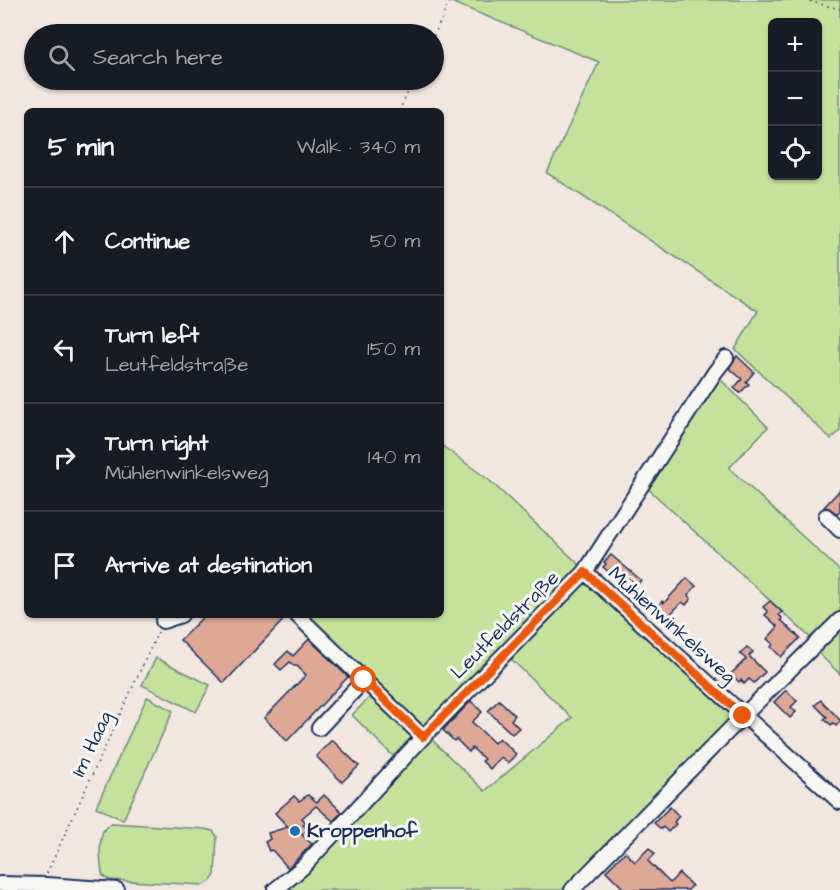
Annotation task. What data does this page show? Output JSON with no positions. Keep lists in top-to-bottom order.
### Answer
{
  "streets": {
    "street": ["Leutfeldstraße", "Mühlenwinkelsweg"],
    "path": ["Im Haag"]
  },
  "crossings": [
    ["Leutfeldstraße", "Mühlenwinkelsweg"]
  ],
  "places": ["Kroppenhof"],
  "page": {
    "map_buttons": ["+", "−"],
    "search": "Search here",
    "heading": ["5 min", "Walk · 340 m"],
    "list": [
      ["Continue", "50 m"],
      ["Turn left", "Leutfeldstraße", "150 m"],
      ["Turn right", "Mühlenwinkelsweg", "140 m"],
      "Arrive at destination"
    ]
  }
}
